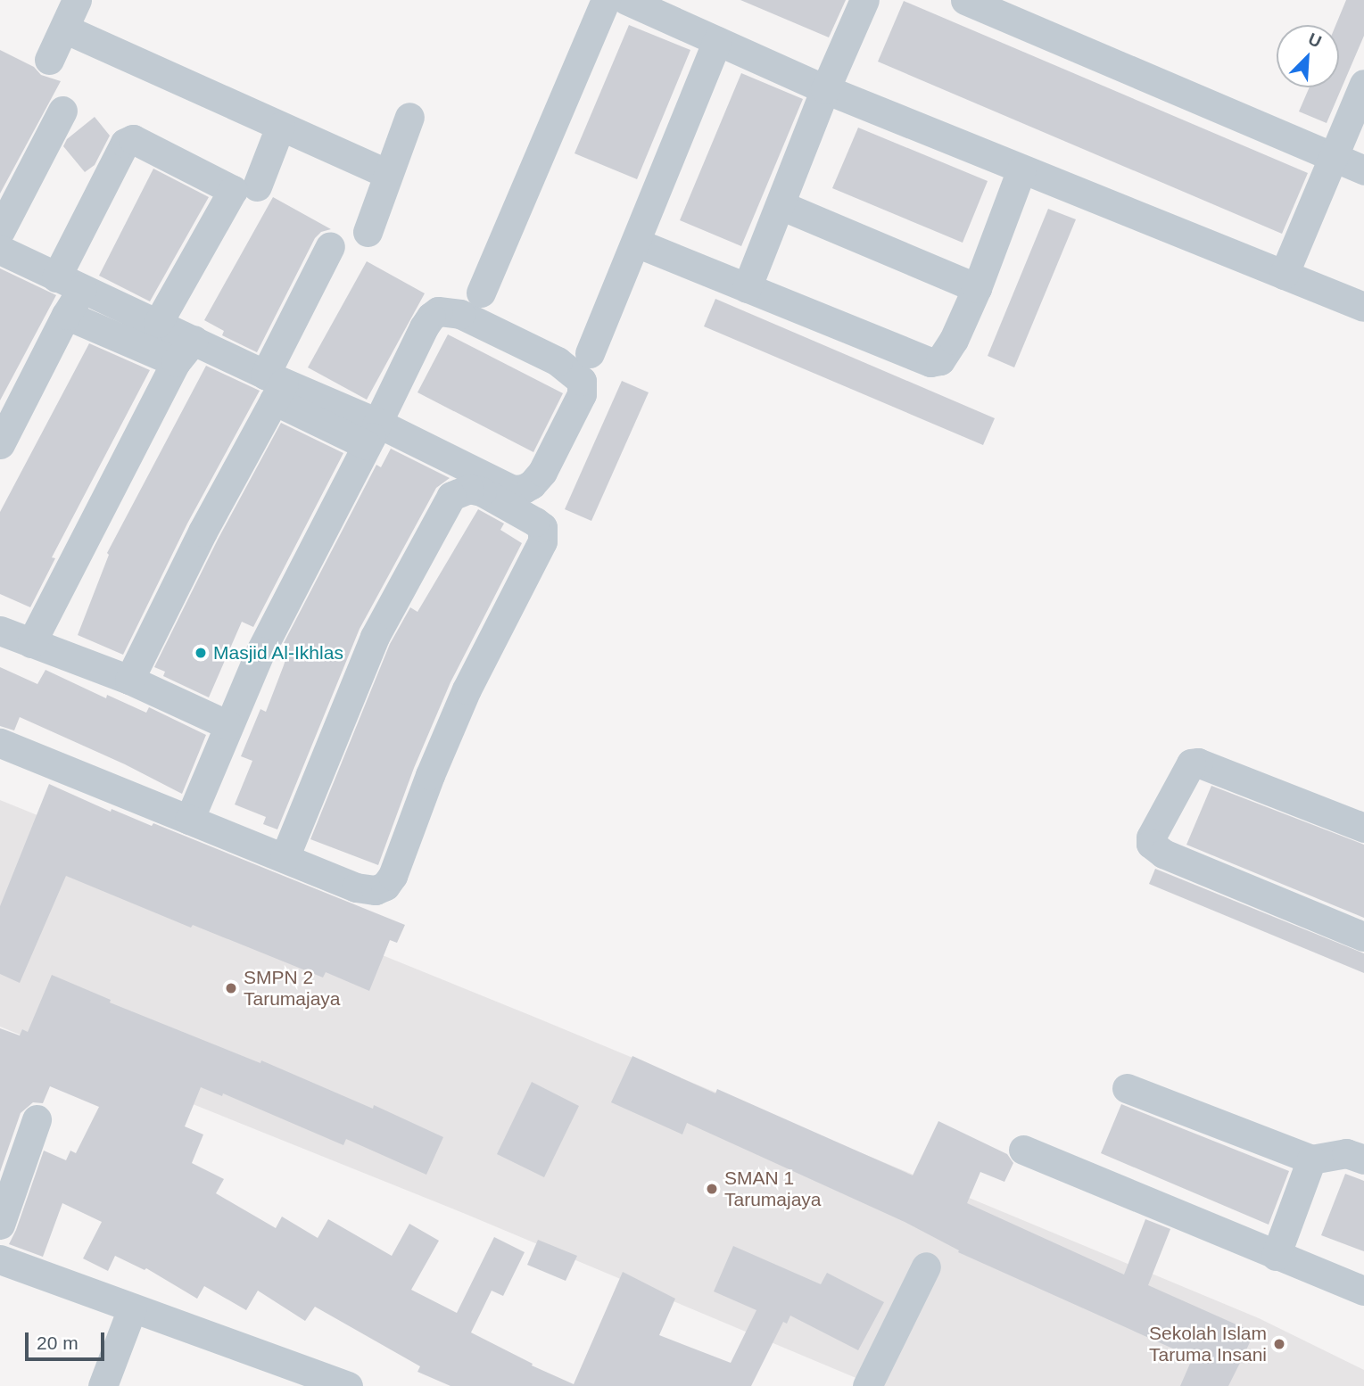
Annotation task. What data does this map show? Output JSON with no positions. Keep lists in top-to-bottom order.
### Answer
{
  "places": [
    "Masjid Al-Ikhlas",
    "SMPN 2 Tarumajaya",
    "SMAN 1 Tarumajaya",
    "Sekolah Islam Taruma Insani"
  ],
  "scale_bar": "20 m",
  "north": "top right"
}
